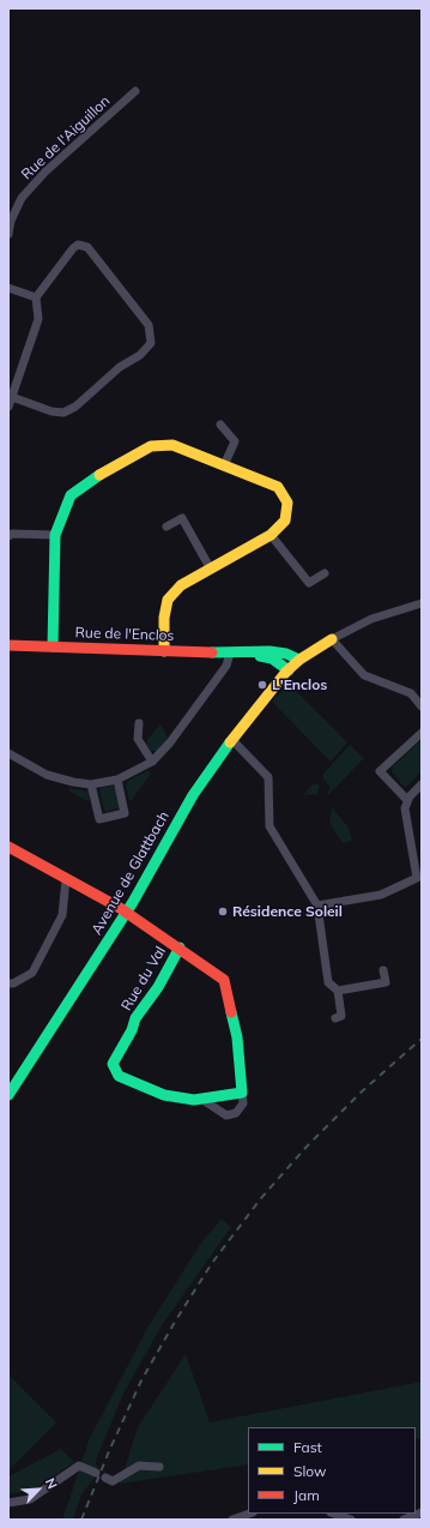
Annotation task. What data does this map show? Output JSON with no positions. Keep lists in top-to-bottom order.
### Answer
{
  "streets": {
    "street": [
      "Rue de l'Aiguillon",
      "Rue de l'Enclos",
      "Avenue de Glattbach",
      "Rue du Val"
    ]
  },
  "crossings": [
    ["Rue de l'Enclos", "Avenue de Glattbach"],
    ["Avenue de Glattbach", "Rue du Val"]
  ],
  "places": ["L'Enclos", "Résidence Soleil"],
  "legend": ["Fast", "Slow", "Jam"],
  "north": "top right"
}
